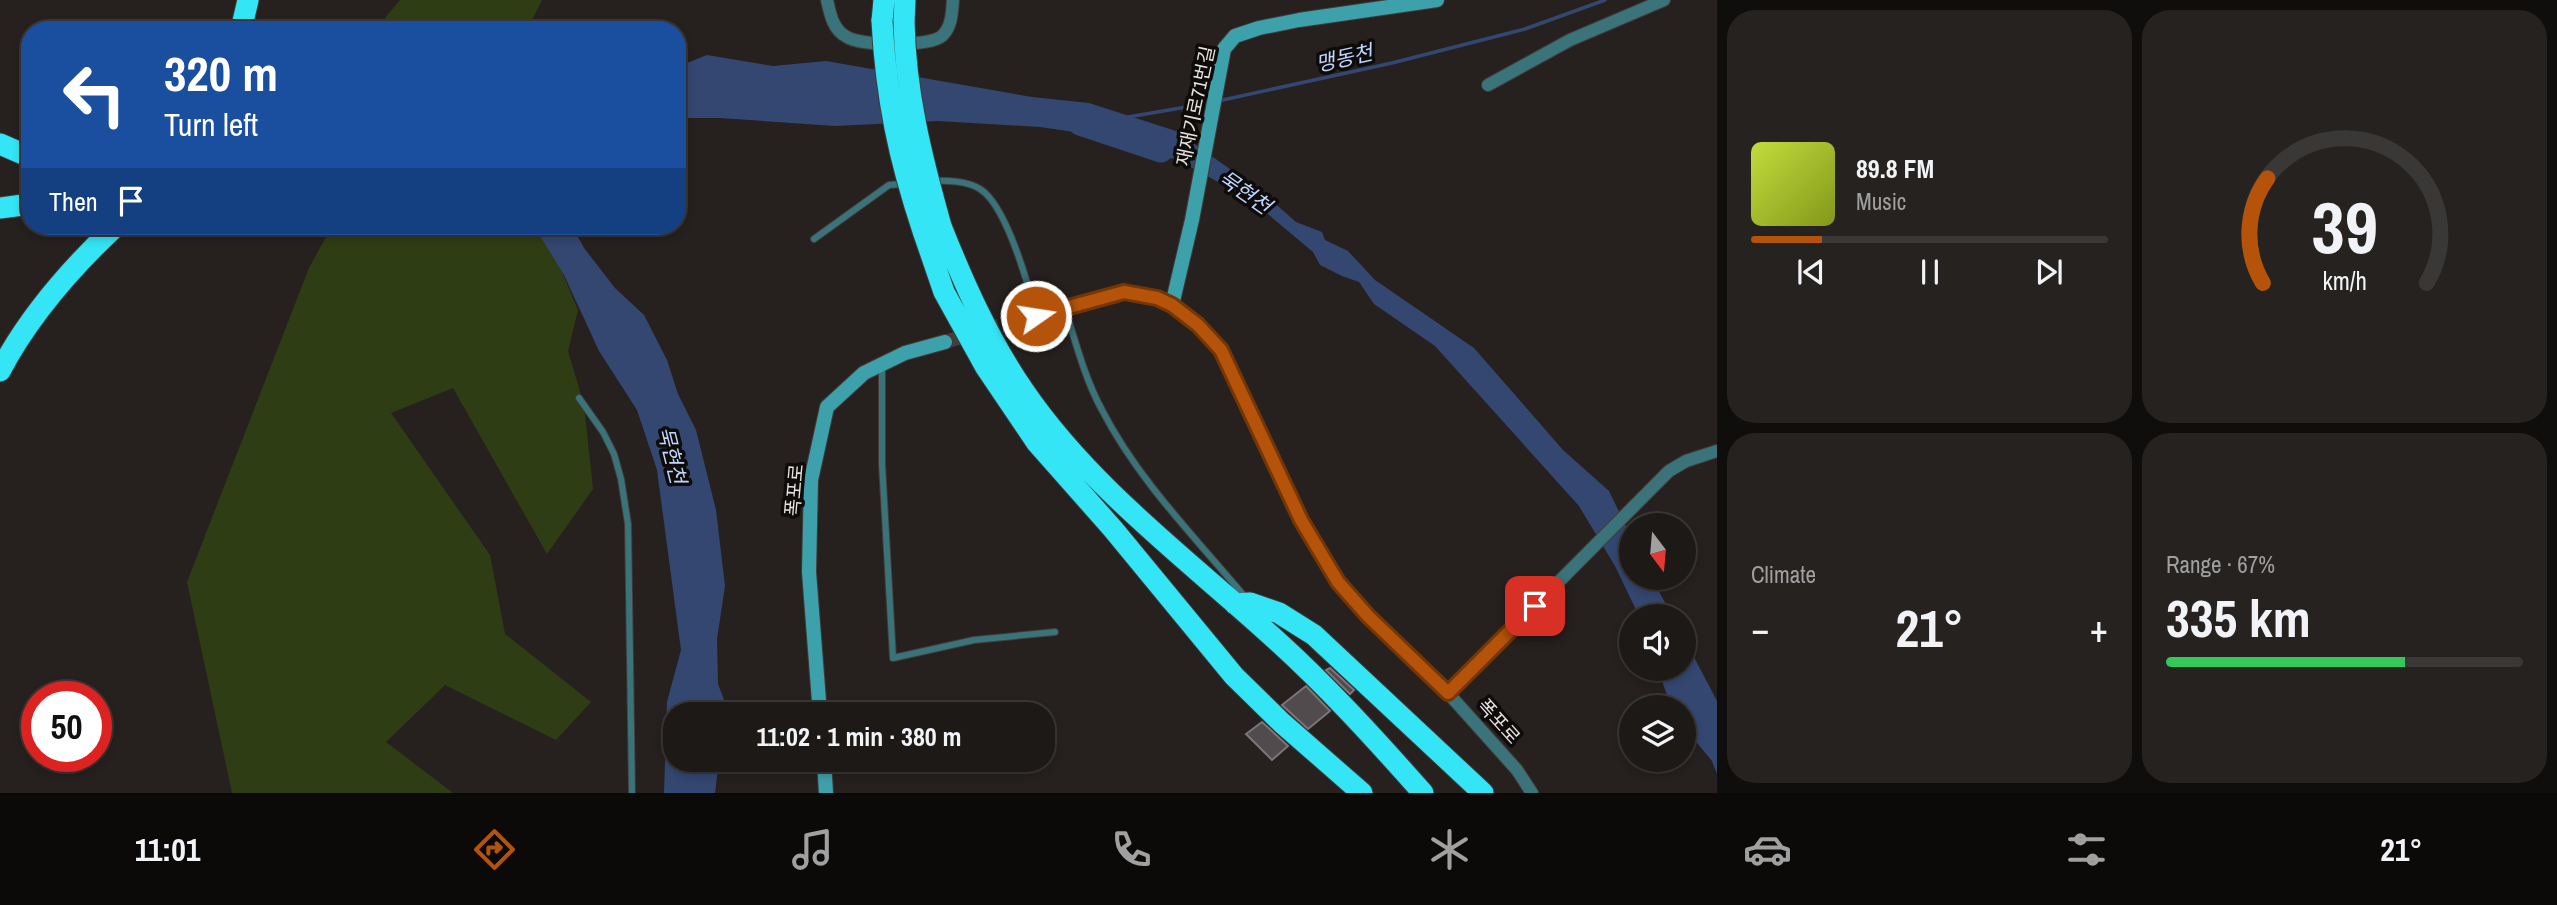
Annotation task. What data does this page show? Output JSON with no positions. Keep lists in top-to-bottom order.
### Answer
{
  "streets": {
    "main road": ["재재기로71번길", "폭포로"]
  },
  "crossings": [
    ["재재기로71번길", "폭포로"]
  ],
  "water": ["맹동천", "묵현천"],
  "north": "bottom",
  "page": {
    "turn": ["320 m", "Turn left"],
    "song": ["89.8 FM", "Music"],
    "then": "Then",
    "tile": [
      "Climate",
      ["Range · 67%", "335 km"]
    ],
    "heat": ["−", "21°", "+"],
    "limit": "50",
    "trip": "11:02 · 1 min · 380 m",
    "tabs": ["11:01", "21°"],
    "gauge": ["39", "km/h"]
  }
}
